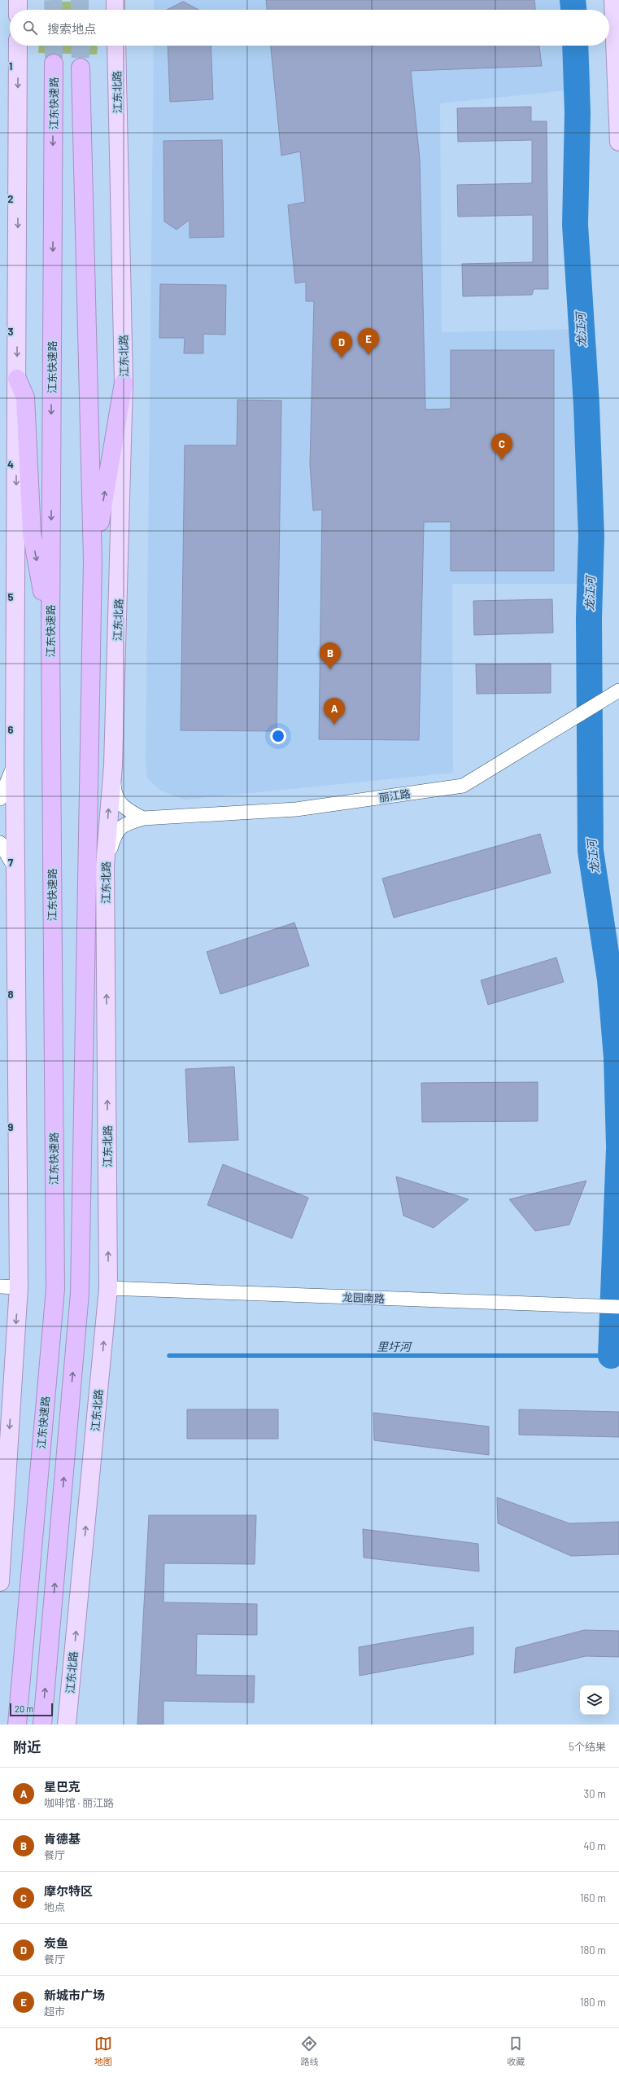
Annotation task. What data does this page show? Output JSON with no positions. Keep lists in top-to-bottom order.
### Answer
{
  "streets": {
    "highway": ["江东快速路"],
    "main road": ["江东北路"],
    "street": ["丽江路", "龙园南路"]
  },
  "crossings": [
    ["江东北路", "丽江路"],
    ["江东北路", "龙园南路"]
  ],
  "water": ["龙江河", "里圩河"],
  "scale_bar": "20 m",
  "page": {
    "search": "搜索地点",
    "pins": [
      "E",
      "D",
      "C",
      "B",
      "A"
    ],
    "scale": "20 m",
    "heading": ["附近", "5个结果"],
    "list": [
      {
        "mark": "A",
        "name": "星巴克",
        "note": "咖啡馆 · 丽江路",
        "value": "30 m"
      },
      {
        "mark": "B",
        "name": "肯德基",
        "note": "餐厅",
        "value": "40 m"
      },
      {
        "mark": "C",
        "name": "摩尔特区",
        "note": "地点",
        "value": "160 m"
      },
      {
        "mark": "D",
        "name": "炭鱼",
        "note": "餐厅",
        "value": "180 m"
      },
      {
        "mark": "E",
        "name": "新城市广场",
        "note": "超市",
        "value": "180 m"
      }
    ],
    "nav": ["地图", "路线", "收藏"]
  },
  "grid": {
    "rows": [
      "1",
      "2",
      "3",
      "4",
      "5",
      "6",
      "7",
      "8",
      "9"
    ]
  }
}
